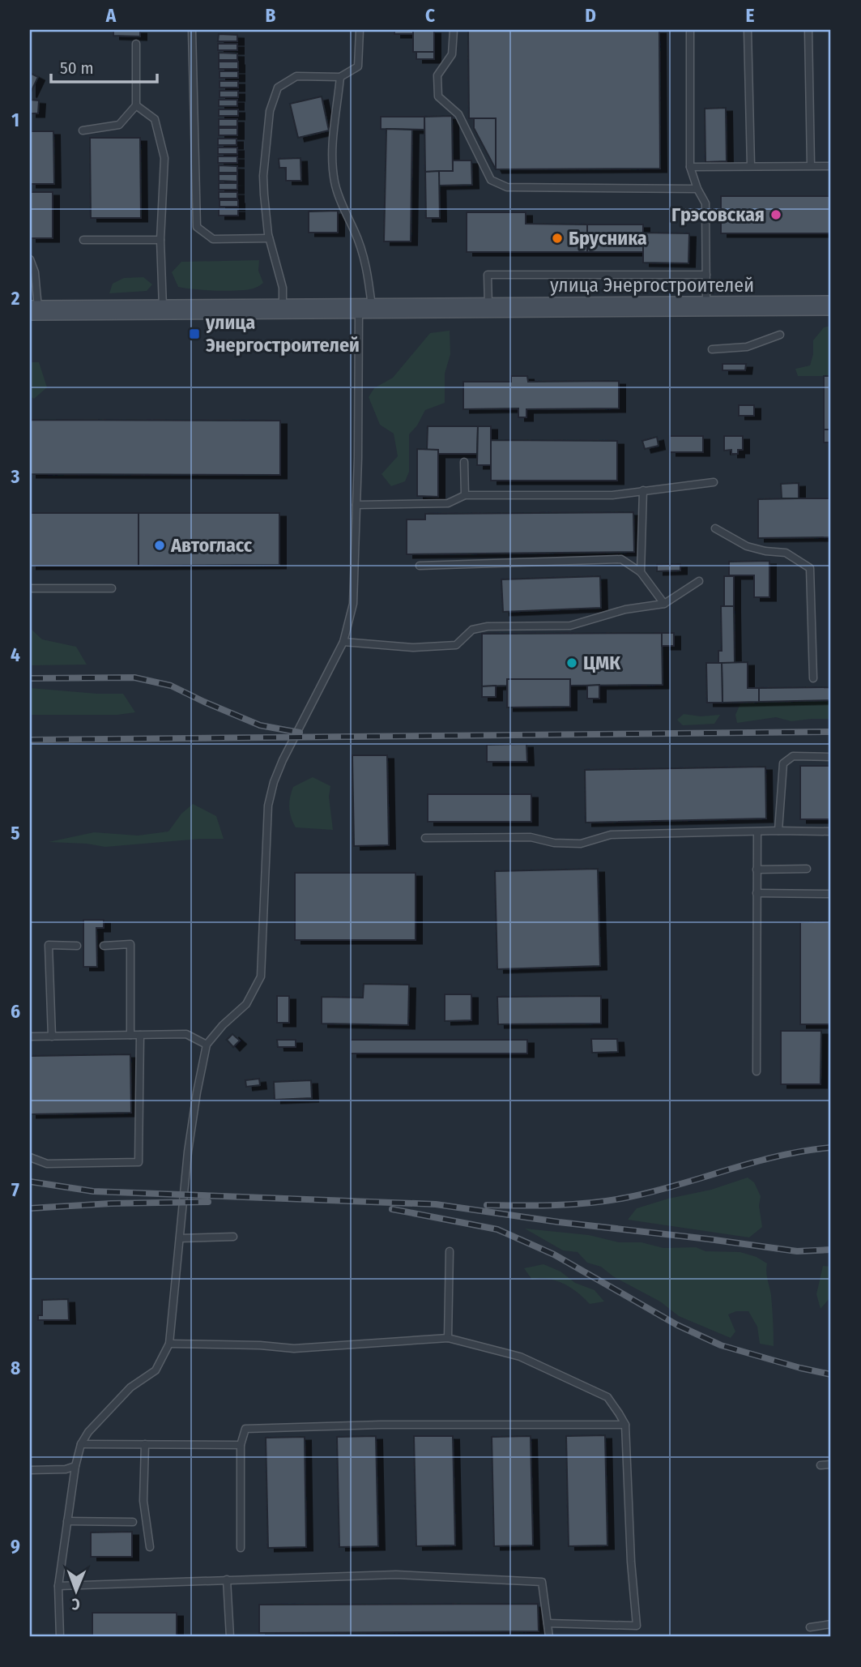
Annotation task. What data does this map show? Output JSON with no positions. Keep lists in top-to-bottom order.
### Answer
{
  "streets": {
    "main road": ["улица Энергостроителей"]
  },
  "places": {
    "other": [
      "Грэсовская",
      "Брусника",
      "Автогласс",
      "ЦМК"
    ],
    "transit": ["улица Энергостроителей"]
  },
  "scale_bar": "50 m",
  "north": "bottom",
  "grid": {
    "columns": [
      "A",
      "B",
      "C",
      "D",
      "E"
    ],
    "rows": [
      "1",
      "2",
      "3",
      "4",
      "5",
      "6",
      "7",
      "8",
      "9"
    ]
  }
}
